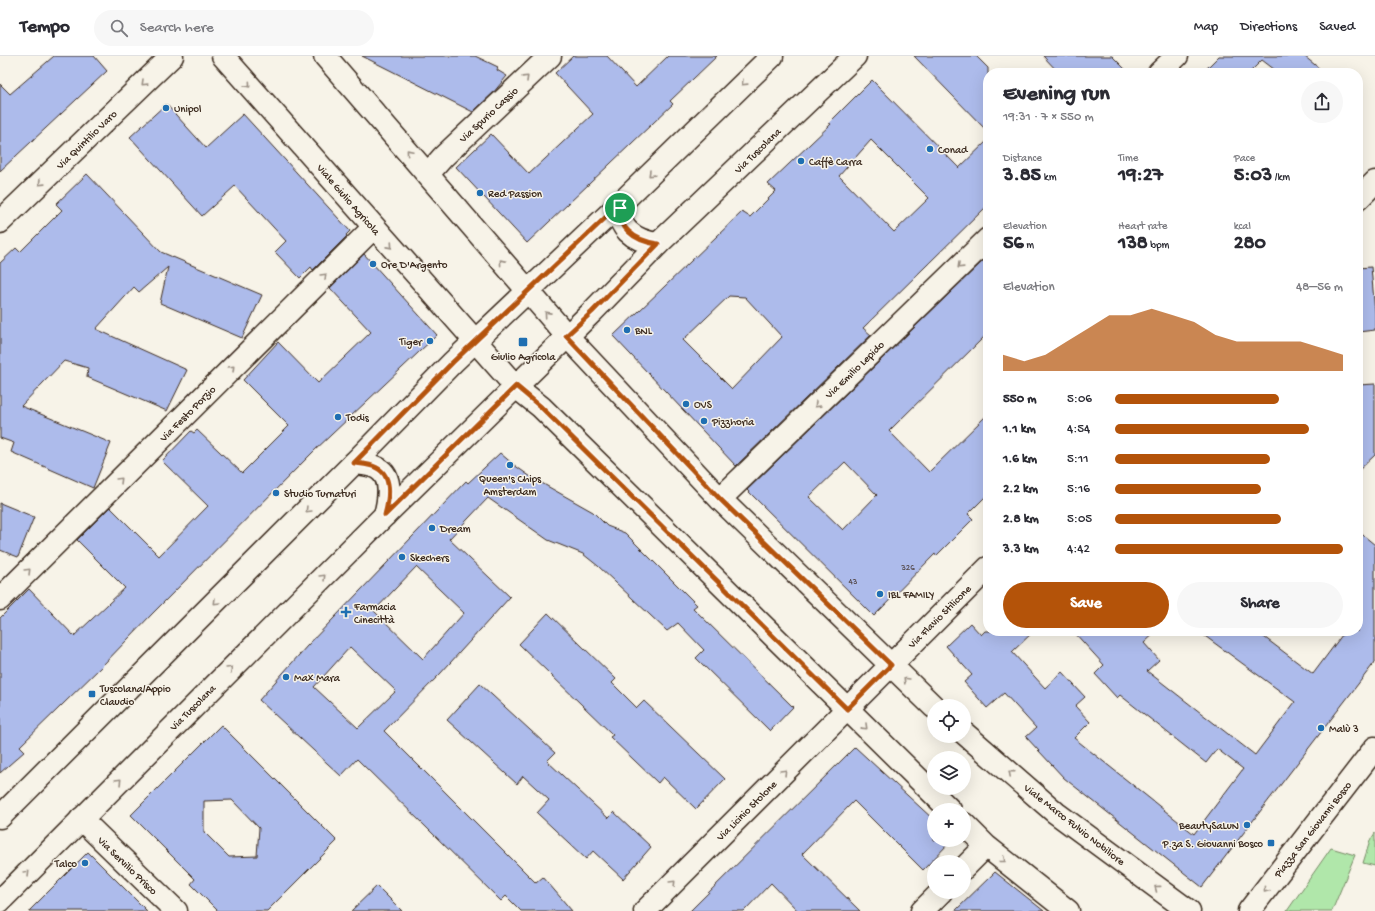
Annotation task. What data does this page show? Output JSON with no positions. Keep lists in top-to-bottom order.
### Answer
{
  "streets": {
    "street": [
      "Via Spurio Cassio",
      "Via Quintilio Varo",
      "Via Tuscolana",
      "Viale Giulio Agricola",
      "Via Emilio Lepido",
      "Via Festo Porzio",
      "Via Flavio Stilicone",
      "Via Licinio Stolone",
      "Viale Marco Fulvio Nobiliore",
      "Piazza San Giovanni Bosco",
      "Via Servilio Prisco"
    ]
  },
  "crossings": [
    ["Via Tuscolana", "Via Servilio Prisco"],
    ["Viale Giulio Agricola", "Via Festo Porzio"],
    ["Via Flavio Stilicone", "Via Licinio Stolone"]
  ],
  "one_way": [
    "Via Quintilio Varo",
    "Via Emilio Lepido",
    "Via Licinio Stolone",
    "Piazza San Giovanni Bosco"
  ],
  "places": {
    "other": [
      "Unipol",
      "Conad",
      "Caffè Carra",
      "Red Passion",
      "Ore D'Argento",
      "BNL",
      "Tiger",
      "OVS",
      "Todis",
      "Pizzhoria",
      "Queen's Chips Amsterdam",
      "Studio Turnaturi",
      "Dream",
      "Skechers",
      "IBL FAMILY",
      "Max Mara",
      "Malù 3",
      "BeautySaLuN",
      "Talco"
    ],
    "transit": ["Giulio Agricola", "Tuscolana/Appio Claudio", "P.za S. Giovanni Bosco"],
    "health": ["Farmacia Cinecittà"]
  },
  "house_numbers": ["326", "43"],
  "page": {
    "header": "Tempo",
    "search": "Search here",
    "nav": ["Map", "Directions", "Saved"],
    "heading": ["Evening run", "19:31 · 7 × 550 m"],
    "stats": [
      ["Distance", "3.85 km"],
      ["Time", "19:27"],
      ["Pace", "5:03 /km"],
      ["Elevation", "56 m"],
      ["Heart rate", "138 bpm"],
      ["kcal", "280"]
    ],
    "chart": ["Elevation", "48–56 m"],
    "list": [
      {
        "name": "550 m",
        "note": "5:06"
      },
      {
        "name": "1.1 km",
        "note": "4:54"
      },
      {
        "name": "1.6 km",
        "note": "5:11"
      },
      {
        "name": "2.2 km",
        "note": "5:16"
      },
      {
        "name": "2.8 km",
        "note": "5:05"
      },
      {
        "name": "3.3 km",
        "note": "4:42"
      }
    ],
    "buttons": ["Save", "Share"],
    "map_buttons": ["+", "−"]
  }
}
